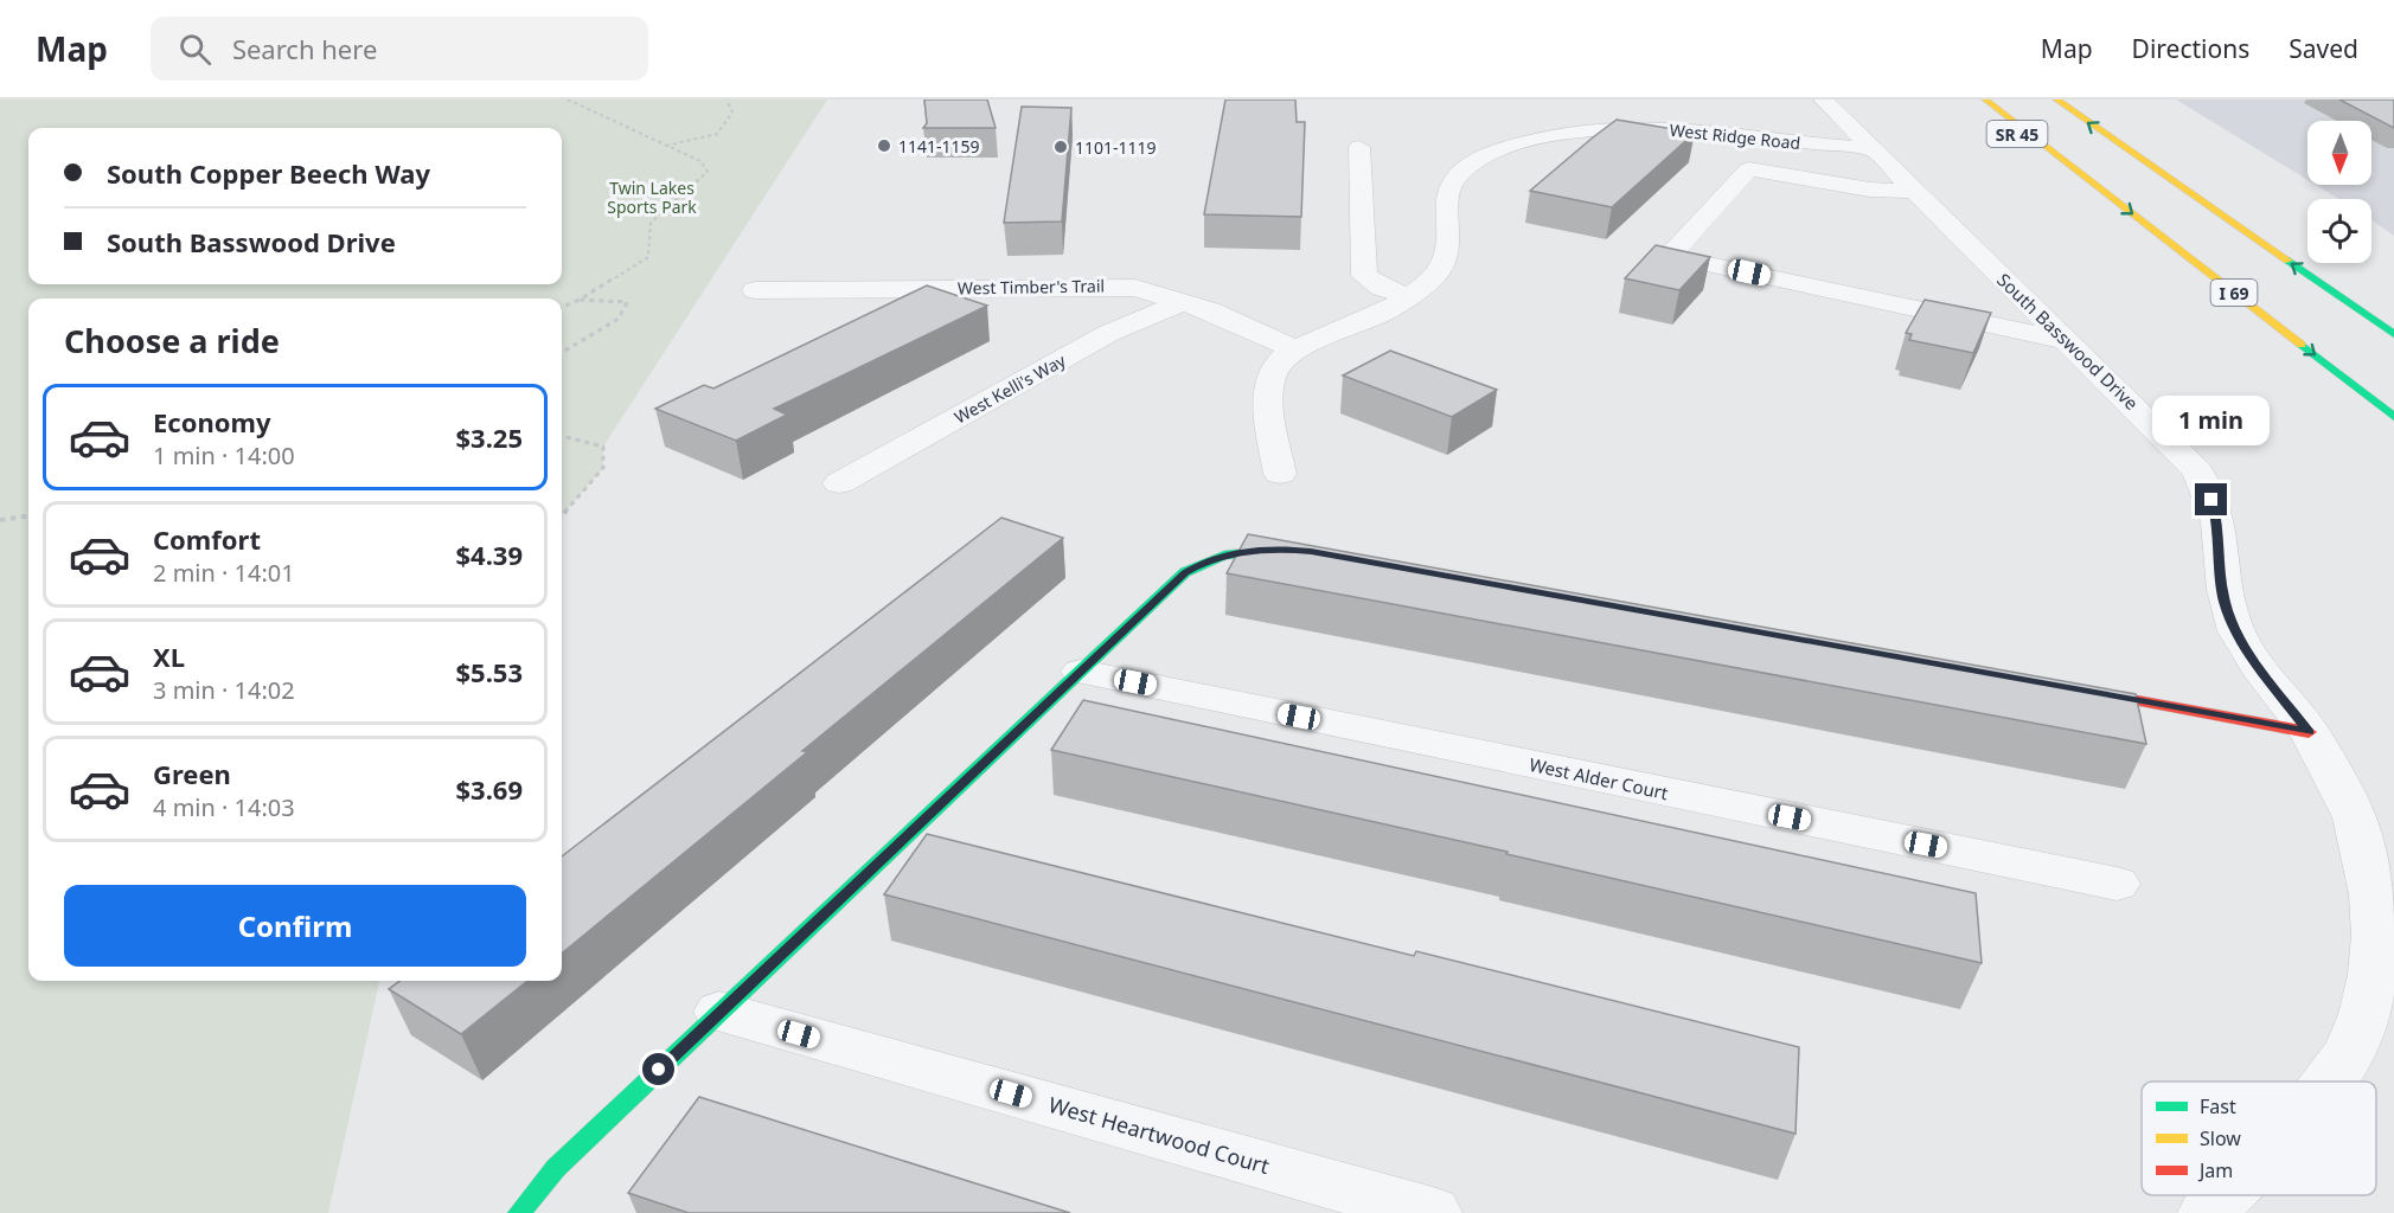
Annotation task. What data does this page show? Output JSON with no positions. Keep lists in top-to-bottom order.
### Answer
{
  "streets": {
    "main road": ["SR 45", "I 69"],
    "street": [
      "West Ridge Road",
      "West Timber's Trail",
      "South Basswood Drive",
      "West Kelli's Way",
      "West Alder Court",
      "West Heartwood Court"
    ]
  },
  "crossings": [
    ["SR 45", "I 69"],
    ["West Ridge Road", "West Timber's Trail"],
    ["West Ridge Road", "South Basswood Drive"],
    ["West Timber's Trail", "West Kelli's Way"]
  ],
  "parks": ["Twin Lakes Sports Park"],
  "places": ["1141-1159", "1101-1119"],
  "legend": ["Fast", "Slow", "Jam"],
  "north": "bottom",
  "page": {
    "header": "Map",
    "search": "Search here",
    "nav": ["Map", "Directions", "Saved"],
    "banner": ["South Copper Beech Way", "South Basswood Drive"],
    "heading": "Choose a ride",
    "list": [
      {
        "name": "Economy",
        "note": "1 min · 14:00",
        "value": "$3.25"
      },
      {
        "name": "Comfort",
        "note": "2 min · 14:01",
        "value": "$4.39"
      },
      {
        "name": "XL",
        "note": "3 min · 14:02",
        "value": "$5.53"
      },
      {
        "name": "Green",
        "note": "4 min · 14:03",
        "value": "$3.69"
      }
    ],
    "bubble": "1 min",
    "buttons": "Confirm"
  }
}
